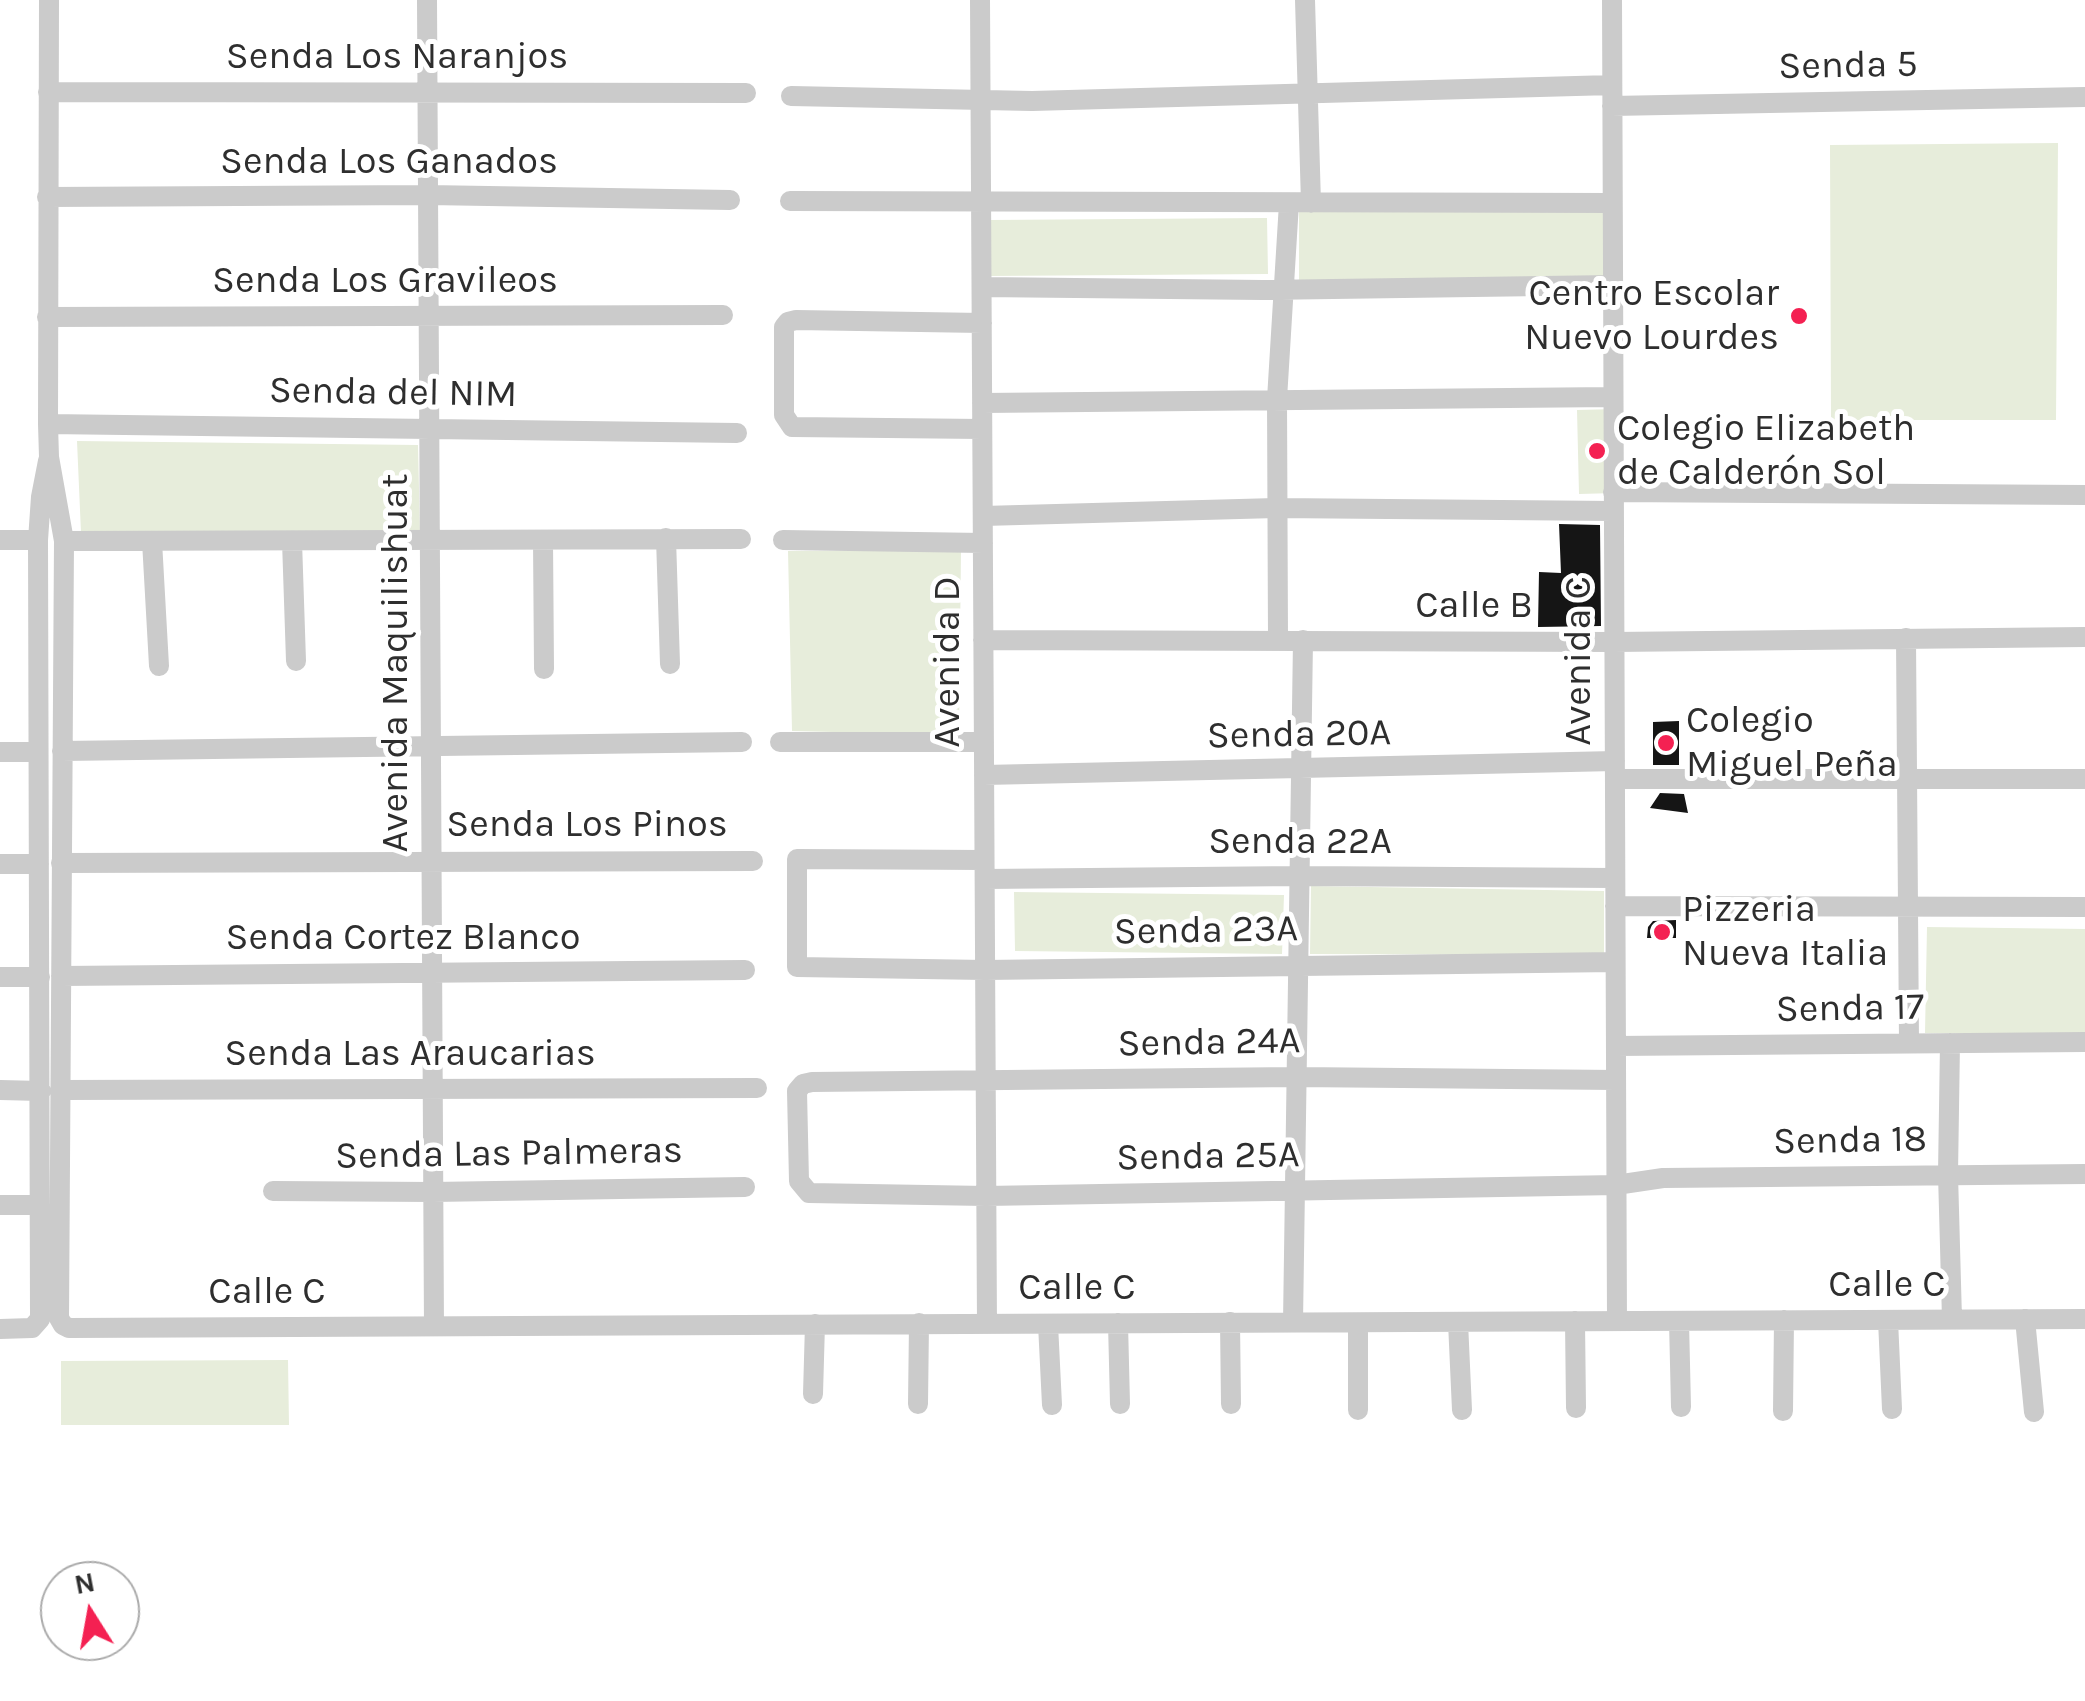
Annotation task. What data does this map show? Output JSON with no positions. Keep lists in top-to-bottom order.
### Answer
{
  "streets": {
    "street": [
      "Senda Los Naranjos",
      "Senda 5",
      "Senda Los Ganados",
      "Senda Los Gravileos",
      "Senda del NIM",
      "Calle B",
      "Avenida C",
      "Avenida D",
      "Avenida Maquilishuat",
      "Senda 20A",
      "Senda Los Pinos",
      "Senda 22A",
      "Senda 23A",
      "Senda Cortez Blanco",
      "Senda 17",
      "Senda 24A",
      "Senda Las Araucarias",
      "Senda 18",
      "Senda Las Palmeras",
      "Senda 25A",
      "Calle C"
    ]
  },
  "crossings": [
    ["Senda Los Naranjos", "Avenida Maquilishuat"],
    ["Senda 5", "Avenida C"],
    ["Senda 5", "Avenida D"],
    ["Senda Los Ganados", "Avenida Maquilishuat"],
    ["Senda Los Gravileos", "Avenida Maquilishuat"],
    ["Senda del NIM", "Avenida Maquilishuat"],
    ["Calle B", "Avenida C"],
    ["Calle B", "Avenida D"],
    ["Avenida C", "Senda 20A"],
    ["Avenida C", "Senda 22A"],
    ["Avenida C", "Senda 23A"],
    ["Avenida C", "Senda 17"],
    ["Avenida C", "Senda 24A"],
    ["Avenida C", "Senda 18"],
    ["Avenida C", "Senda 25A"],
    ["Avenida C", "Calle C"],
    ["Avenida D", "Senda 20A"],
    ["Avenida D", "Senda 22A"],
    ["Avenida D", "Senda 23A"],
    ["Avenida D", "Senda 24A"],
    ["Avenida D", "Senda 25A"],
    ["Avenida D", "Calle C"],
    ["Avenida Maquilishuat", "Senda Los Pinos"],
    ["Avenida Maquilishuat", "Senda Cortez Blanco"],
    ["Avenida Maquilishuat", "Senda Las Araucarias"],
    ["Avenida Maquilishuat", "Senda Las Palmeras"],
    ["Avenida Maquilishuat", "Calle C"],
    ["Senda 22A", "Senda 23A"],
    ["Senda 24A", "Senda 25A"],
    ["Senda Las Araucarias", "Calle C"],
    ["Senda 18", "Senda 25A"]
  ],
  "places": [
    "Centro Escolar Nuevo Lourdes",
    "Colegio Elizabeth de Calderón Sol",
    "Colegio Miguel Peña",
    "Pizzeria Nueva Italia"
  ],
  "north": "top"
}
